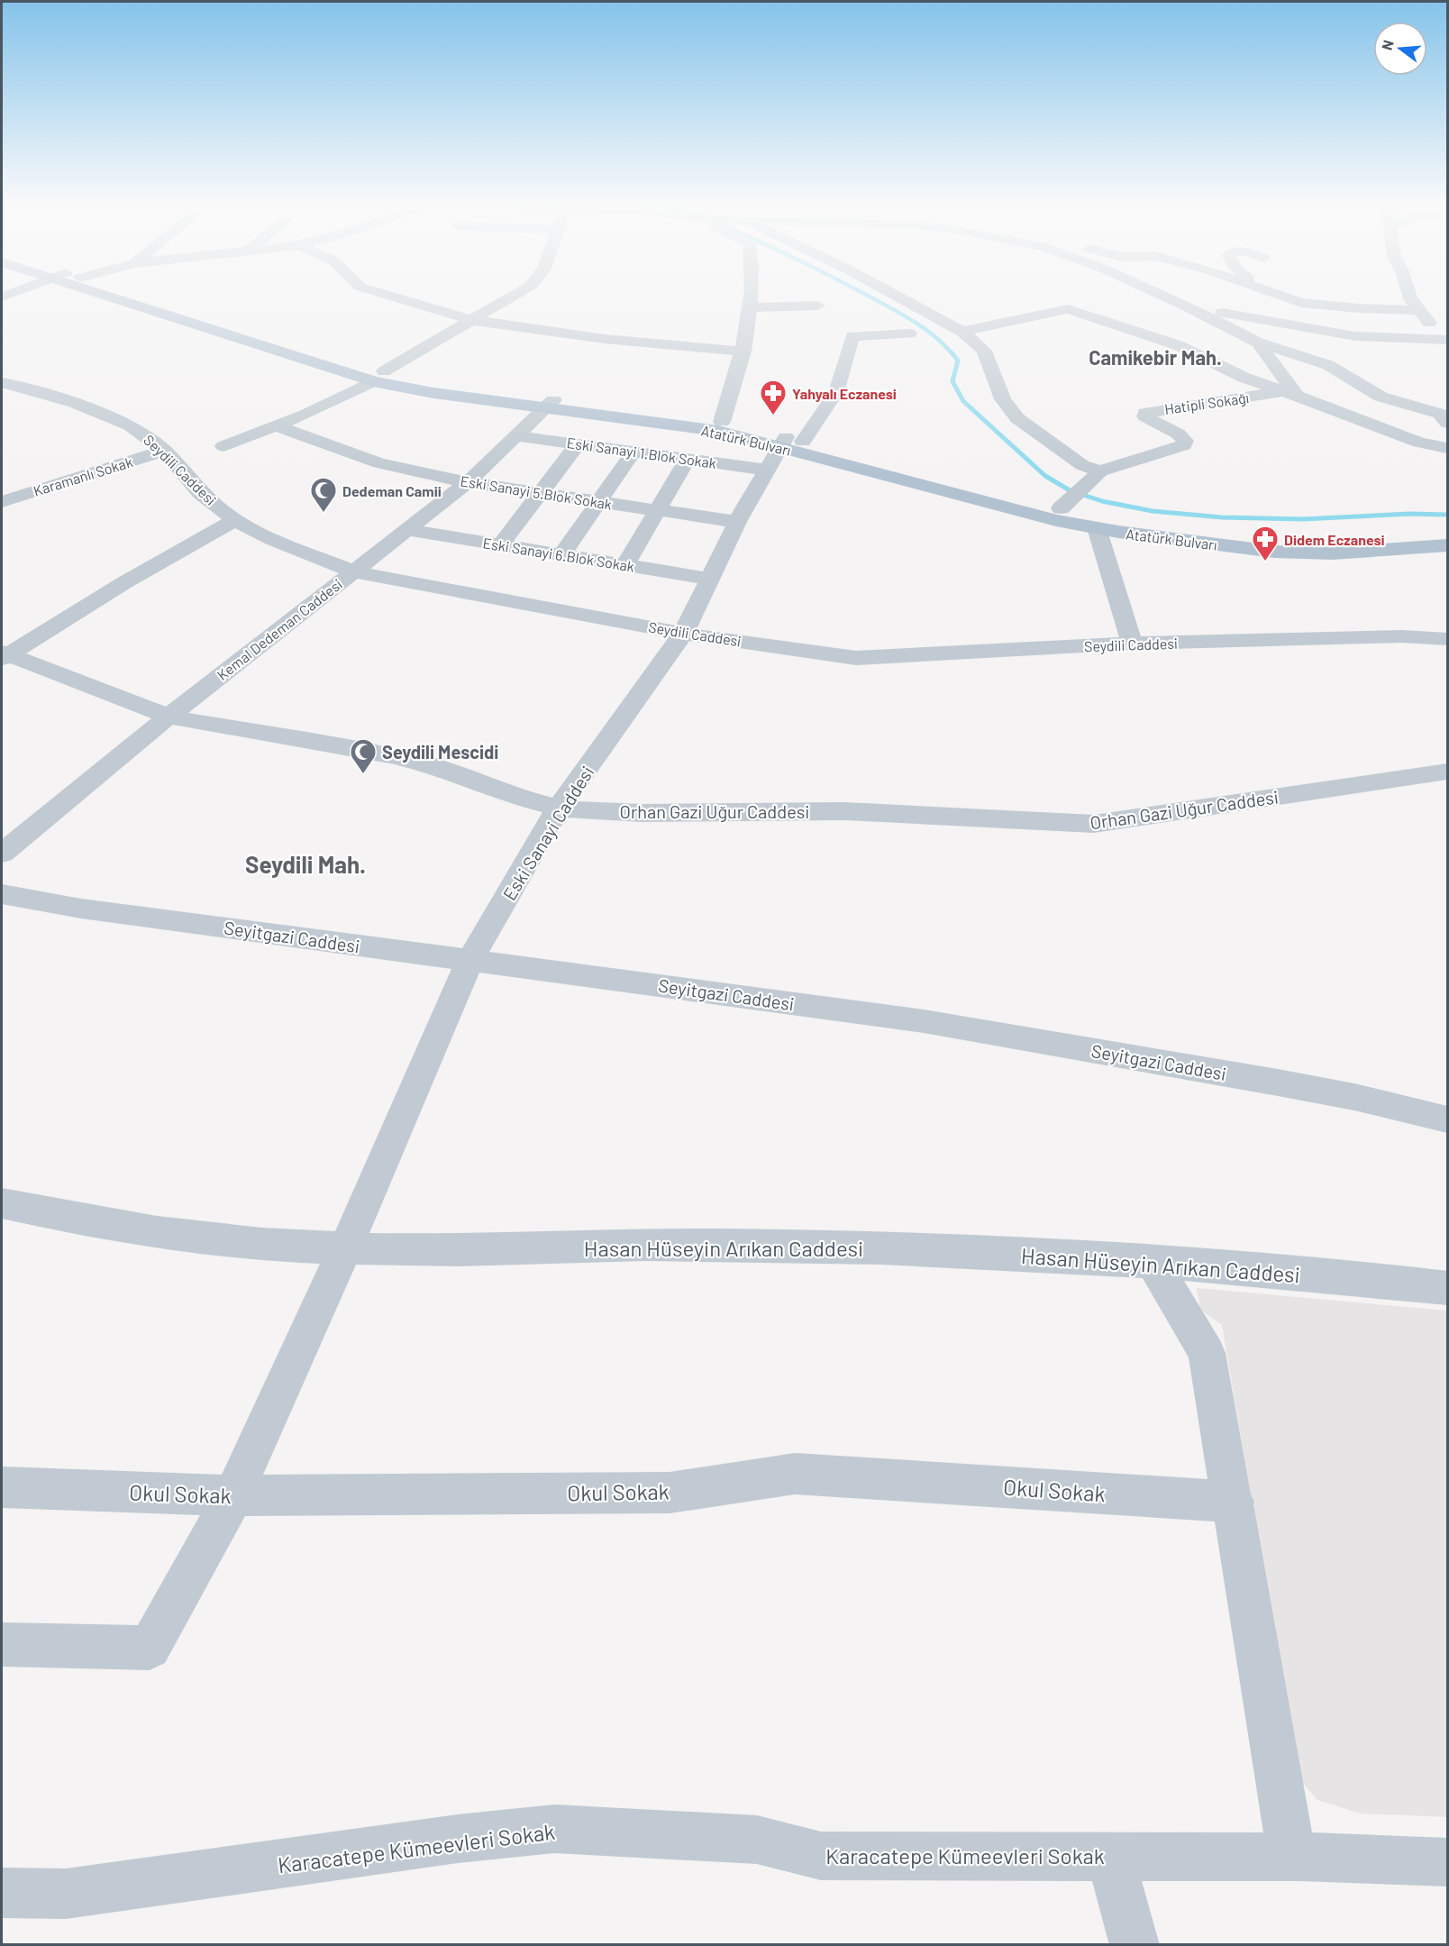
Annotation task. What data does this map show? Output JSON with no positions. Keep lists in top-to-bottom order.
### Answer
{
  "streets": {
    "main road": ["Atatürk Bulvarı"],
    "street": [
      "Hatipli Sokağı",
      "Eski Sanayi 1.Blok Sokak",
      "Seydili Caddesi",
      "Karamanlı Sokak",
      "Eski Sanayi 5.Blok Sokak",
      "Eski Sanayi 6.Blok Sokak",
      "Kemal Dedeman Caddesi",
      "Orhan Gazi Uğur Caddesi",
      "Eski Sanayi Caddesi",
      "Seyitgazi Caddesi",
      "Hasan Hüseyin Arıkan Caddesi",
      "Okul Sokak",
      "Karacatepe Kümeevleri Sokak"
    ]
  },
  "crossings": [
    ["Atatürk Bulvarı", "Kemal Dedeman Caddesi"],
    ["Atatürk Bulvarı", "Eski Sanayi Caddesi"],
    ["Eski Sanayi 1.Blok Sokak", "Kemal Dedeman Caddesi"],
    ["Eski Sanayi 1.Blok Sokak", "Eski Sanayi Caddesi"],
    ["Seydili Caddesi", "Karamanlı Sokak"],
    ["Seydili Caddesi", "Kemal Dedeman Caddesi"],
    ["Seydili Caddesi", "Eski Sanayi Caddesi"],
    ["Eski Sanayi 5.Blok Sokak", "Kemal Dedeman Caddesi"],
    ["Eski Sanayi 5.Blok Sokak", "Eski Sanayi Caddesi"],
    ["Eski Sanayi 6.Blok Sokak", "Kemal Dedeman Caddesi"],
    ["Eski Sanayi 6.Blok Sokak", "Eski Sanayi Caddesi"],
    ["Kemal Dedeman Caddesi", "Orhan Gazi Uğur Caddesi"],
    ["Orhan Gazi Uğur Caddesi", "Eski Sanayi Caddesi"],
    ["Eski Sanayi Caddesi", "Seyitgazi Caddesi"],
    ["Eski Sanayi Caddesi", "Hasan Hüseyin Arıkan Caddesi"],
    ["Eski Sanayi Caddesi", "Okul Sokak"]
  ],
  "districts": ["Camikebir Mah.", "Seydili Mah."],
  "places": {
    "pharmacy": ["Yahyalı Eczanesi", "Didem Eczanesi"],
    "mosque": ["Dedeman Camii", "Seydili Mescidi"]
  },
  "north": "left"
}
